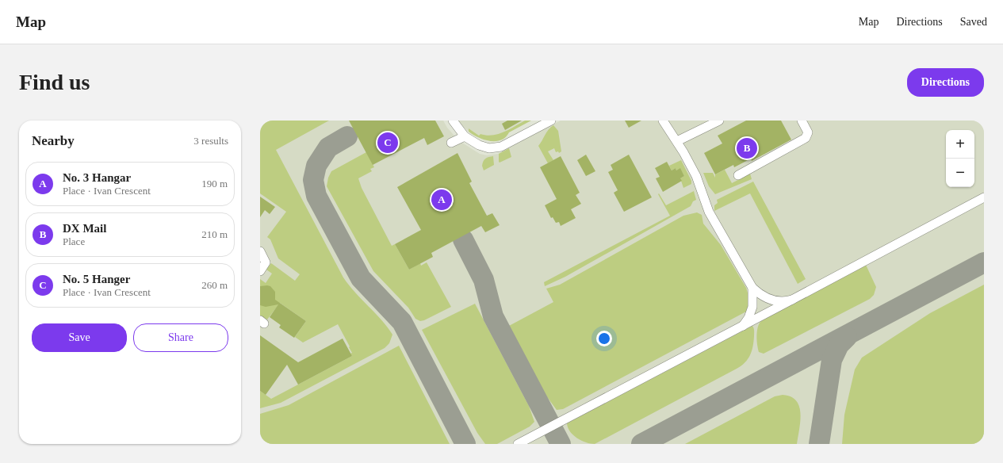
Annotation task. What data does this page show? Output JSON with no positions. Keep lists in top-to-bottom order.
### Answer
{
  "page": {
    "header": "Map",
    "nav": ["Map", "Directions", "Saved"],
    "buttons": [
      "Directions",
      ["Save", "Share"]
    ],
    "title": "Find us",
    "heading": ["Nearby", "3 results"],
    "map_buttons": ["+", "−"],
    "pins": ["C", "B", "A"],
    "list": [
      {
        "mark": "A",
        "name": "No. 3 Hangar",
        "note": "Place · Ivan Crescent",
        "value": "190 m"
      },
      {
        "mark": "B",
        "name": "DX Mail",
        "note": "Place",
        "value": "210 m"
      },
      {
        "mark": "C",
        "name": "No. 5 Hanger",
        "note": "Place · Ivan Crescent",
        "value": "260 m"
      }
    ]
  }
}
